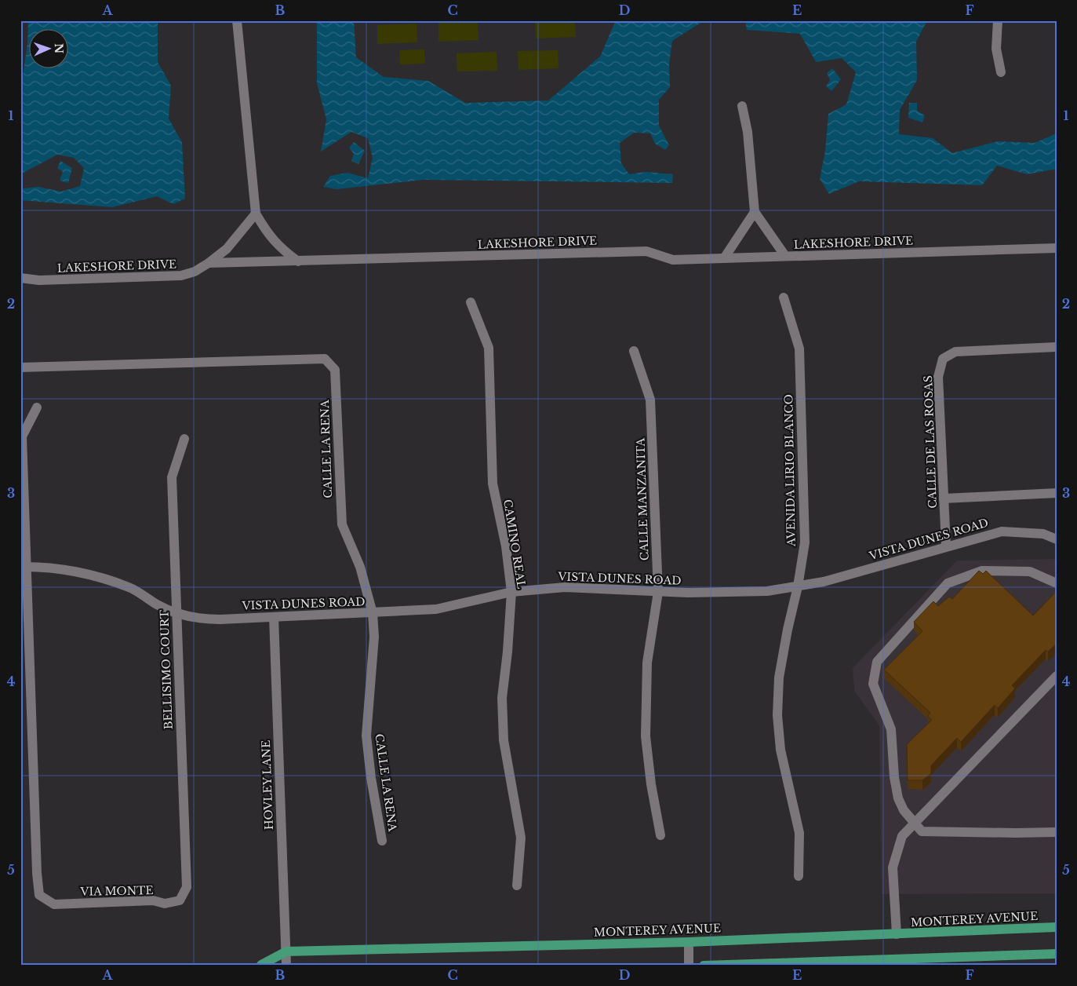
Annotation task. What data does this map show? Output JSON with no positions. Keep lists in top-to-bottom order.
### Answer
{
  "streets": {
    "main road": ["MONTEREY AVENUE"],
    "street": [
      "LAKESHORE DRIVE",
      "CALLE DE LAS ROSAS",
      "CALLE LA RENA",
      "AVENIDA LIRIO BLANCO",
      "CALLE MANZANITA",
      "VISTA DUNES ROAD",
      "CAMINO REAL",
      "BELLISIMO COURT",
      "HOVLEY LANE",
      "VIA MONTE"
    ]
  },
  "crossings": [
    ["CALLE DE LAS ROSAS", "VISTA DUNES ROAD"],
    ["CALLE LA RENA", "VISTA DUNES ROAD"],
    ["AVENIDA LIRIO BLANCO", "VISTA DUNES ROAD"],
    ["CALLE MANZANITA", "VISTA DUNES ROAD"],
    ["VISTA DUNES ROAD", "CAMINO REAL"],
    ["VISTA DUNES ROAD", "BELLISIMO COURT"],
    ["VISTA DUNES ROAD", "HOVLEY LANE"],
    ["VISTA DUNES ROAD", "VIA MONTE"],
    ["BELLISIMO COURT", "VIA MONTE"],
    ["HOVLEY LANE", "MONTEREY AVENUE"]
  ],
  "north": "right",
  "grid": {
    "columns": [
      "A",
      "B",
      "C",
      "D",
      "E",
      "F"
    ],
    "rows": [
      "1",
      "2",
      "3",
      "4",
      "5"
    ]
  }
}
